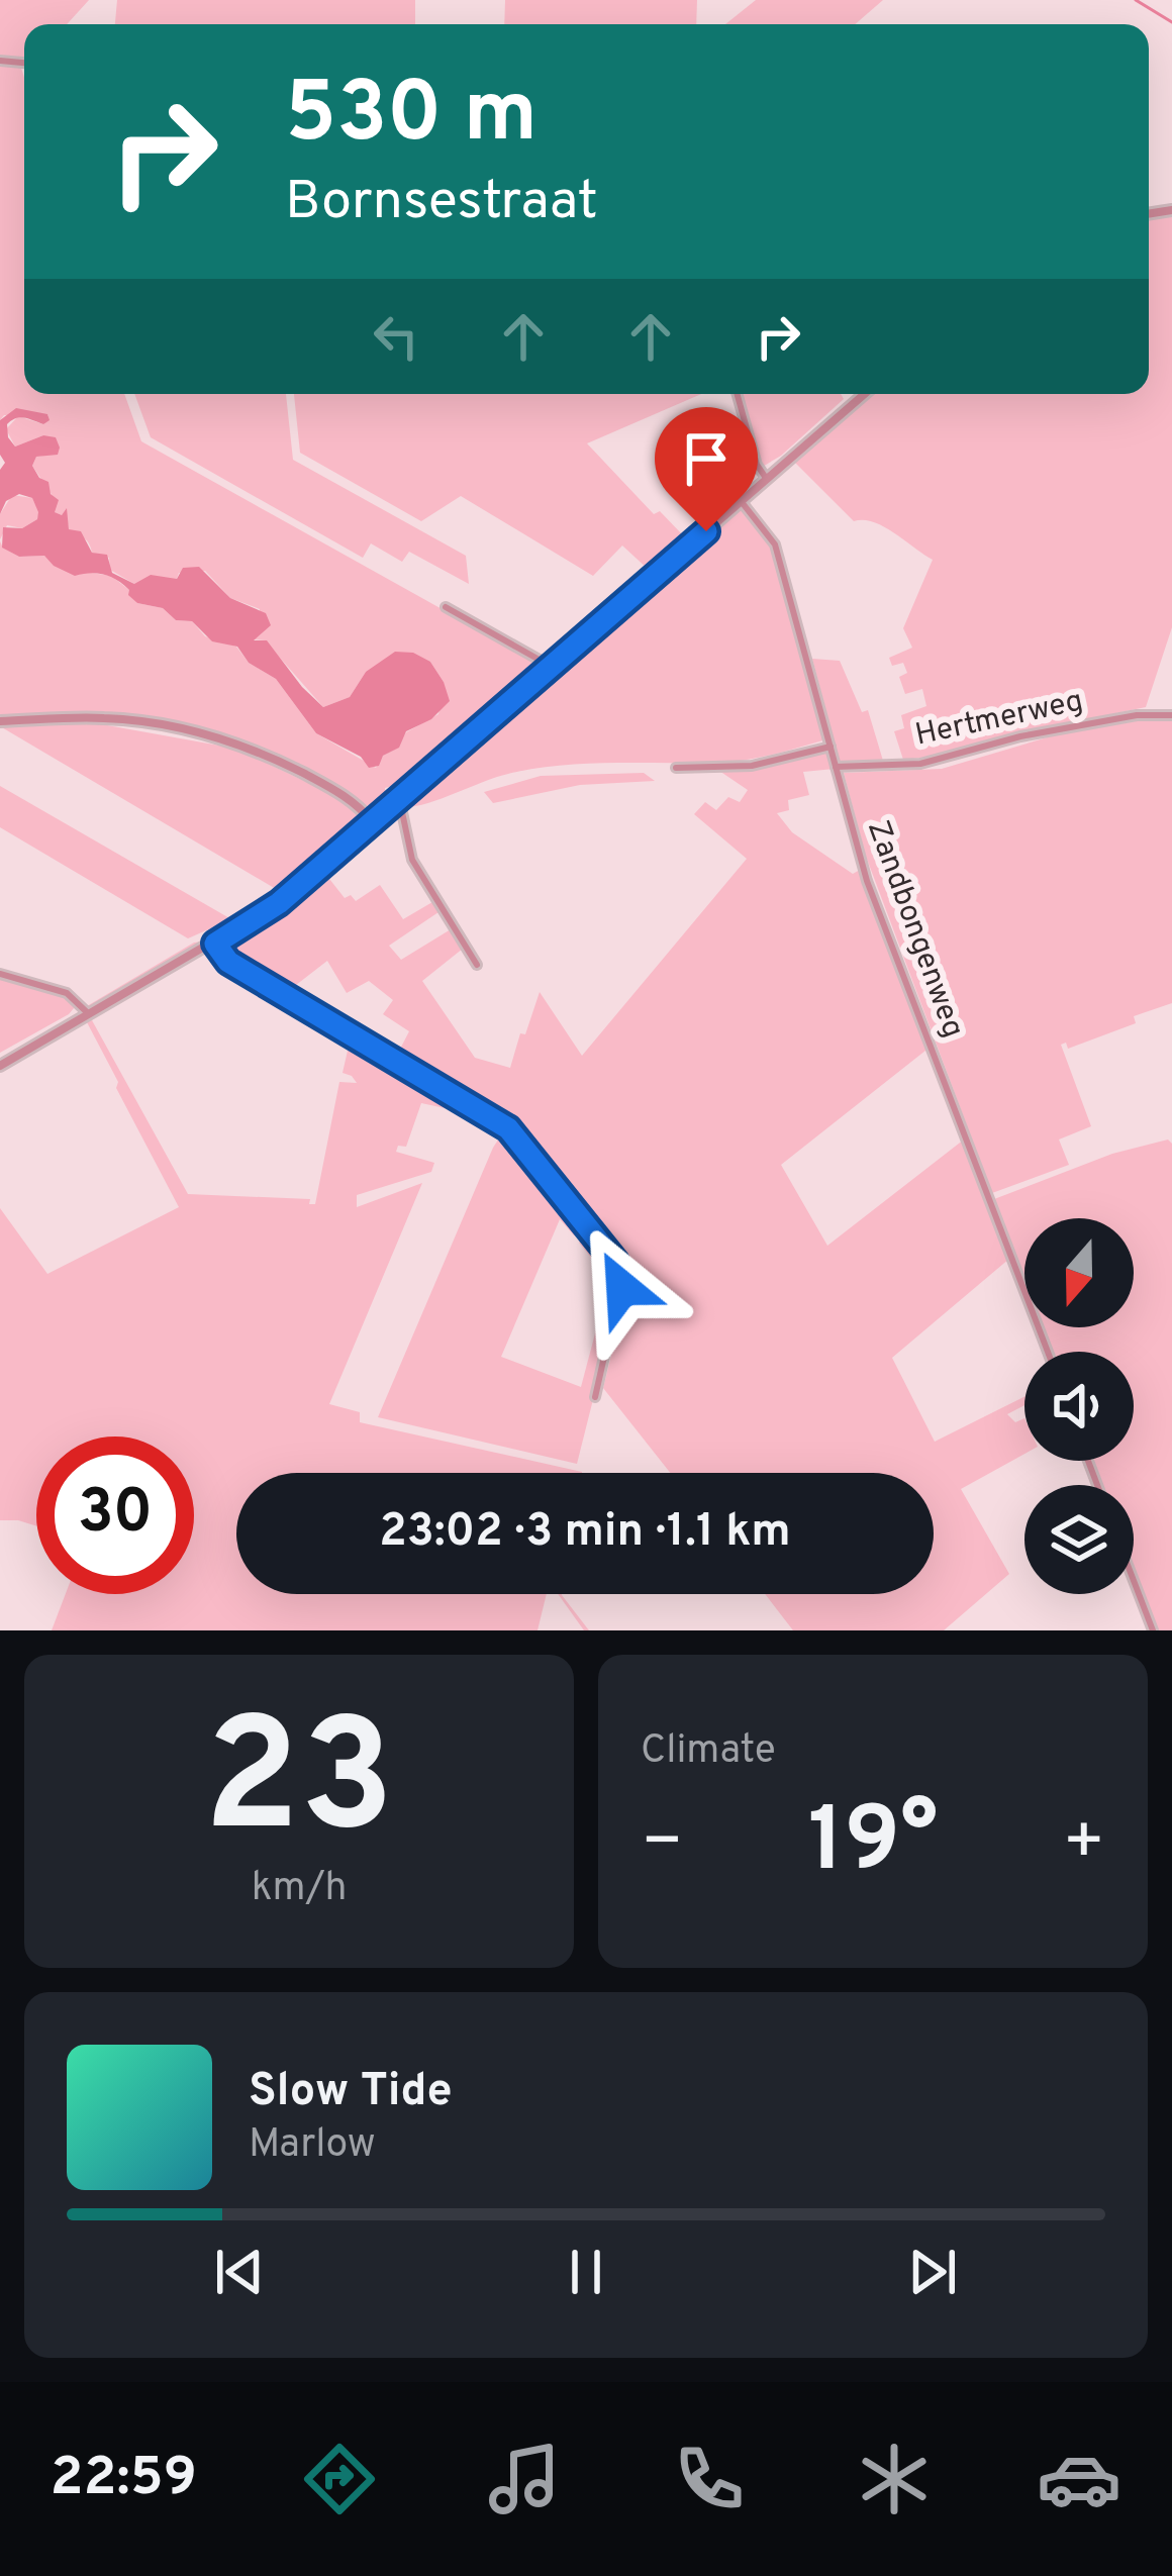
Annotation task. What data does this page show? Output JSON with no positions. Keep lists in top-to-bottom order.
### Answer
{
  "streets": {
    "street": ["Hertmerweg", "Zandbongenweg"]
  },
  "crossings": [
    ["Hertmerweg", "Zandbongenweg"]
  ],
  "north": "bottom",
  "page": {
    "turn": ["530 m", "Bornsestraat"],
    "limit": "30",
    "trip": "23:02 · 3 min · 1.1 km",
    "tile": [
      ["23", "km/h"],
      "Climate"
    ],
    "heat": ["−", "19°", "+"],
    "song": ["Slow Tide", "Marlow"],
    "tabs": "22:59"
  }
}
